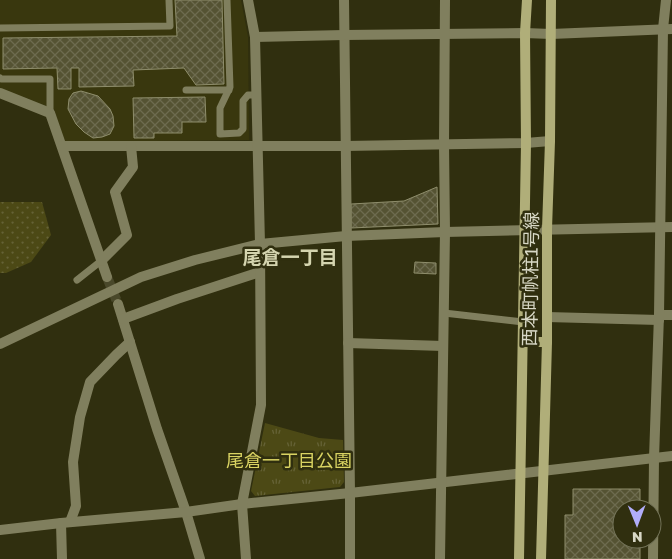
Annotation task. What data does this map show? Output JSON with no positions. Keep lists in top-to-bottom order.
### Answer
{
  "streets": {
    "street": ["西本町帆柱1号線"]
  },
  "districts": ["尾倉一丁目"],
  "parks": ["尾倉一丁目公園"],
  "north": "bottom"
}
